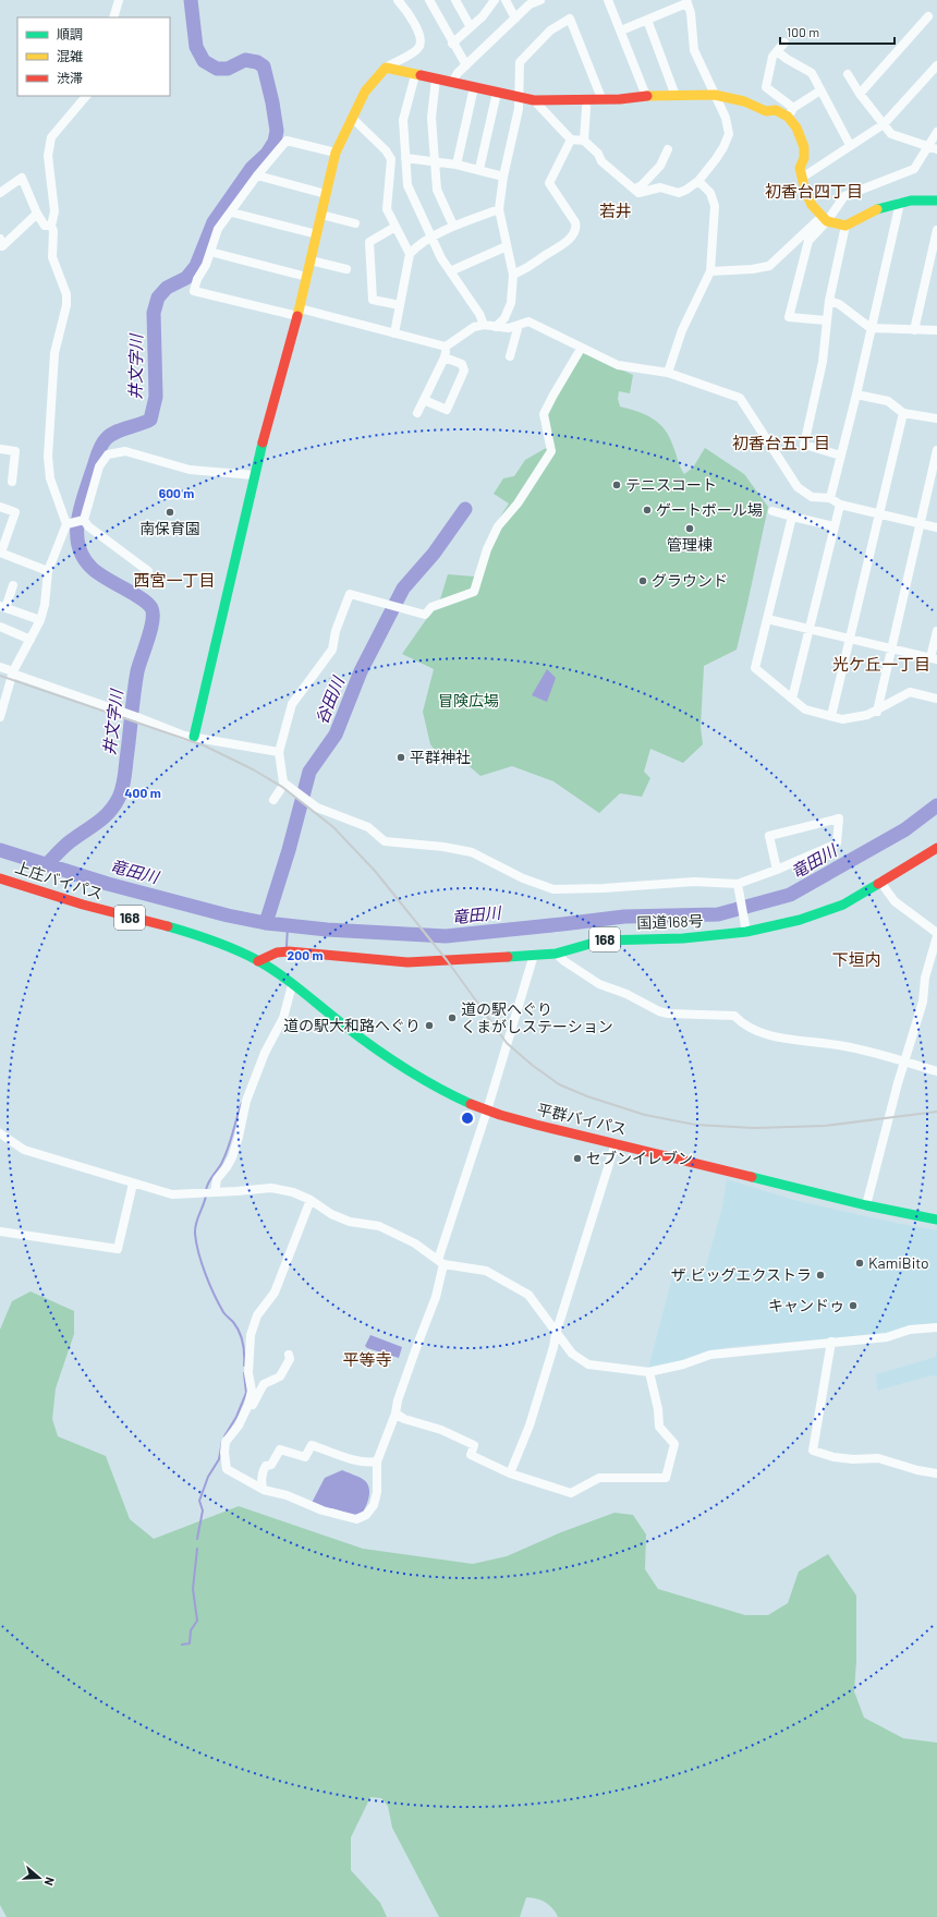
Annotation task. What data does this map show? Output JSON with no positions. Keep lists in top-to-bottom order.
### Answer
{
  "streets": {
    "main road": [
      "上庄バイパス",
      "168",
      "国道168号",
      "平群バイパス"
    ]
  },
  "crossings": [
    ["上庄バイパス", "国道168号"],
    ["上庄バイパス", "平群バイパス"],
    ["国道168号", "平群バイパス"]
  ],
  "districts": [
    "初香台四丁目",
    "若井",
    "初香台五丁目",
    "西宮一丁目",
    "光ケ丘一丁目",
    "下垣内",
    "平等寺"
  ],
  "water": ["井文字川", "谷田川", "竜田川"],
  "parks": ["冒険広場"],
  "places": [
    "テニスコート",
    "ゲートボール場",
    "南保育園",
    "管理棟",
    "グラウンド",
    "平群神社",
    "道の駅へぐり くまがしステーション",
    "道の駅大和路へぐり",
    "セブンイレブン",
    "KamiBito",
    "ザ.ビッグエクストラ",
    "キャンドゥ"
  ],
  "legend": ["順調", "混雑", "渋滞"],
  "scale_bar": "100 m",
  "north": "right",
  "rings": ["600 m", "400 m", "200 m"]
}
